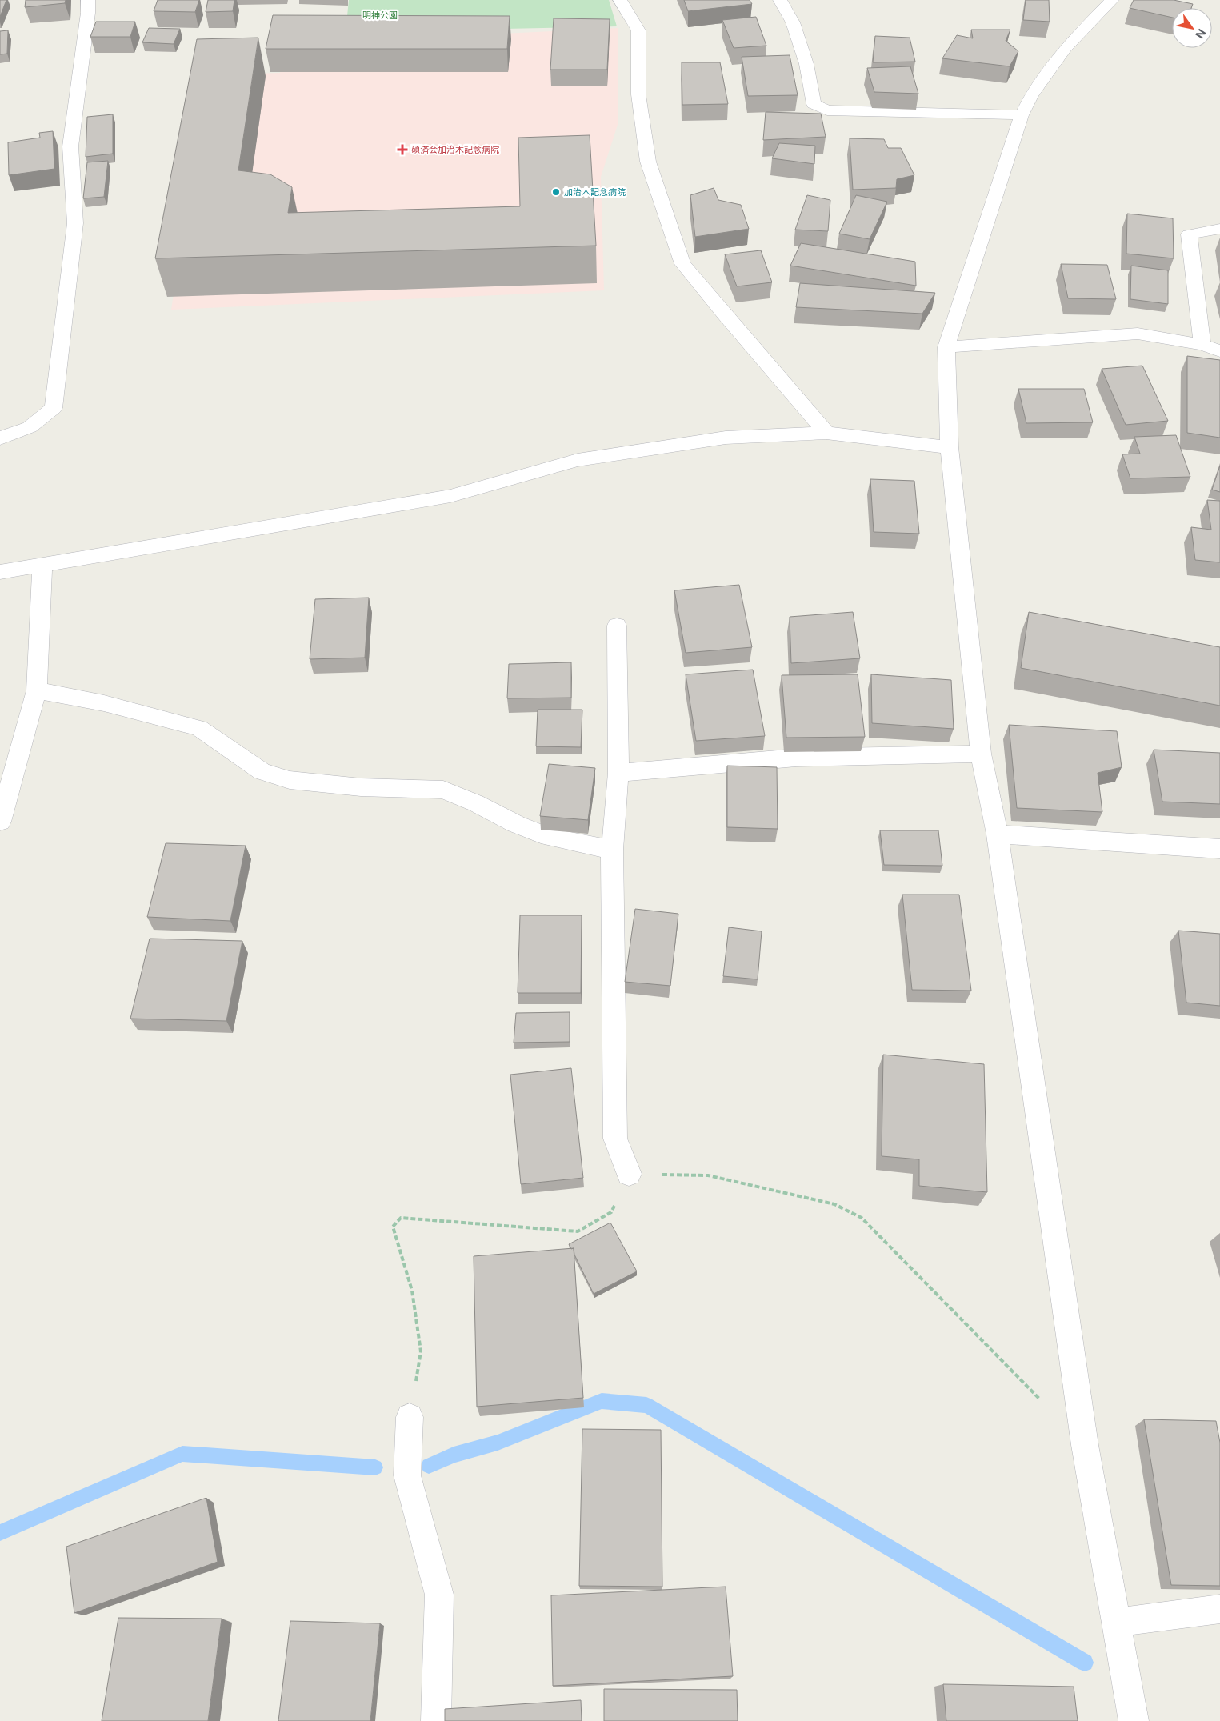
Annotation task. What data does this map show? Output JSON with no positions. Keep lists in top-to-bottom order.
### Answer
{
  "parks": ["明神公園"],
  "places": {
    "health": ["碩済会加治木記念病院"],
    "other": ["加治木記念病院"]
  },
  "north": "bottom right"
}
